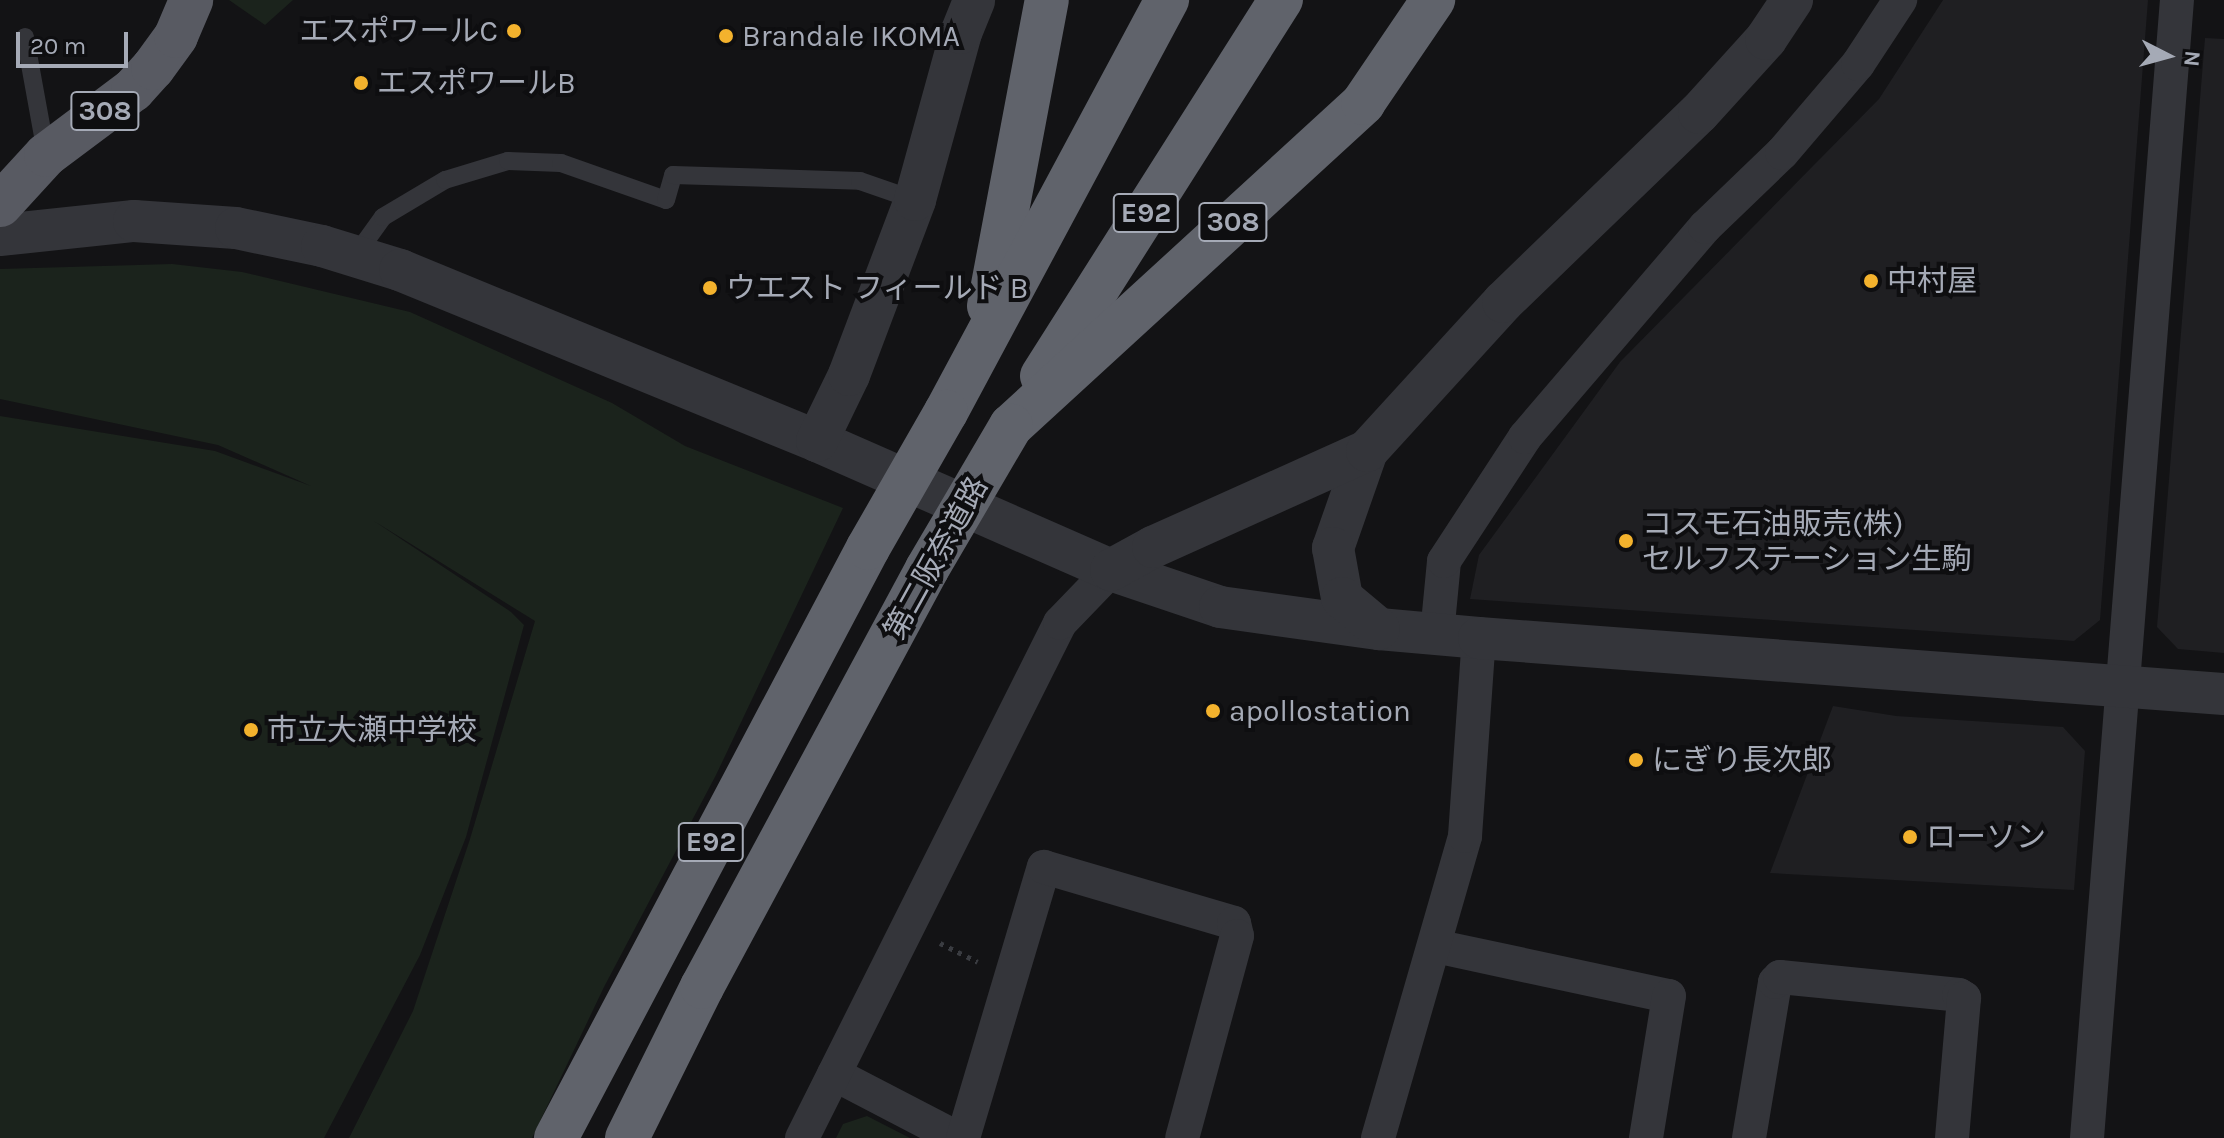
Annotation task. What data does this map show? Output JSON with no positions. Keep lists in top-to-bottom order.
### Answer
{
  "streets": {
    "highway": ["308", "E92", "第二阪奈道路"]
  },
  "crossings": [
    ["308", "第二阪奈道路"]
  ],
  "places": [
    "エスポワールC",
    "Brandale IKOMA",
    "エスポワールB",
    "中村屋",
    "ウエスト フィールド B",
    "コスモ石油販売(株) セルフステーション生駒",
    "apollostation",
    "市立大瀬中学校",
    "にぎり長次郎",
    "ローソン"
  ],
  "scale_bar": "20 m",
  "north": "right"
}
